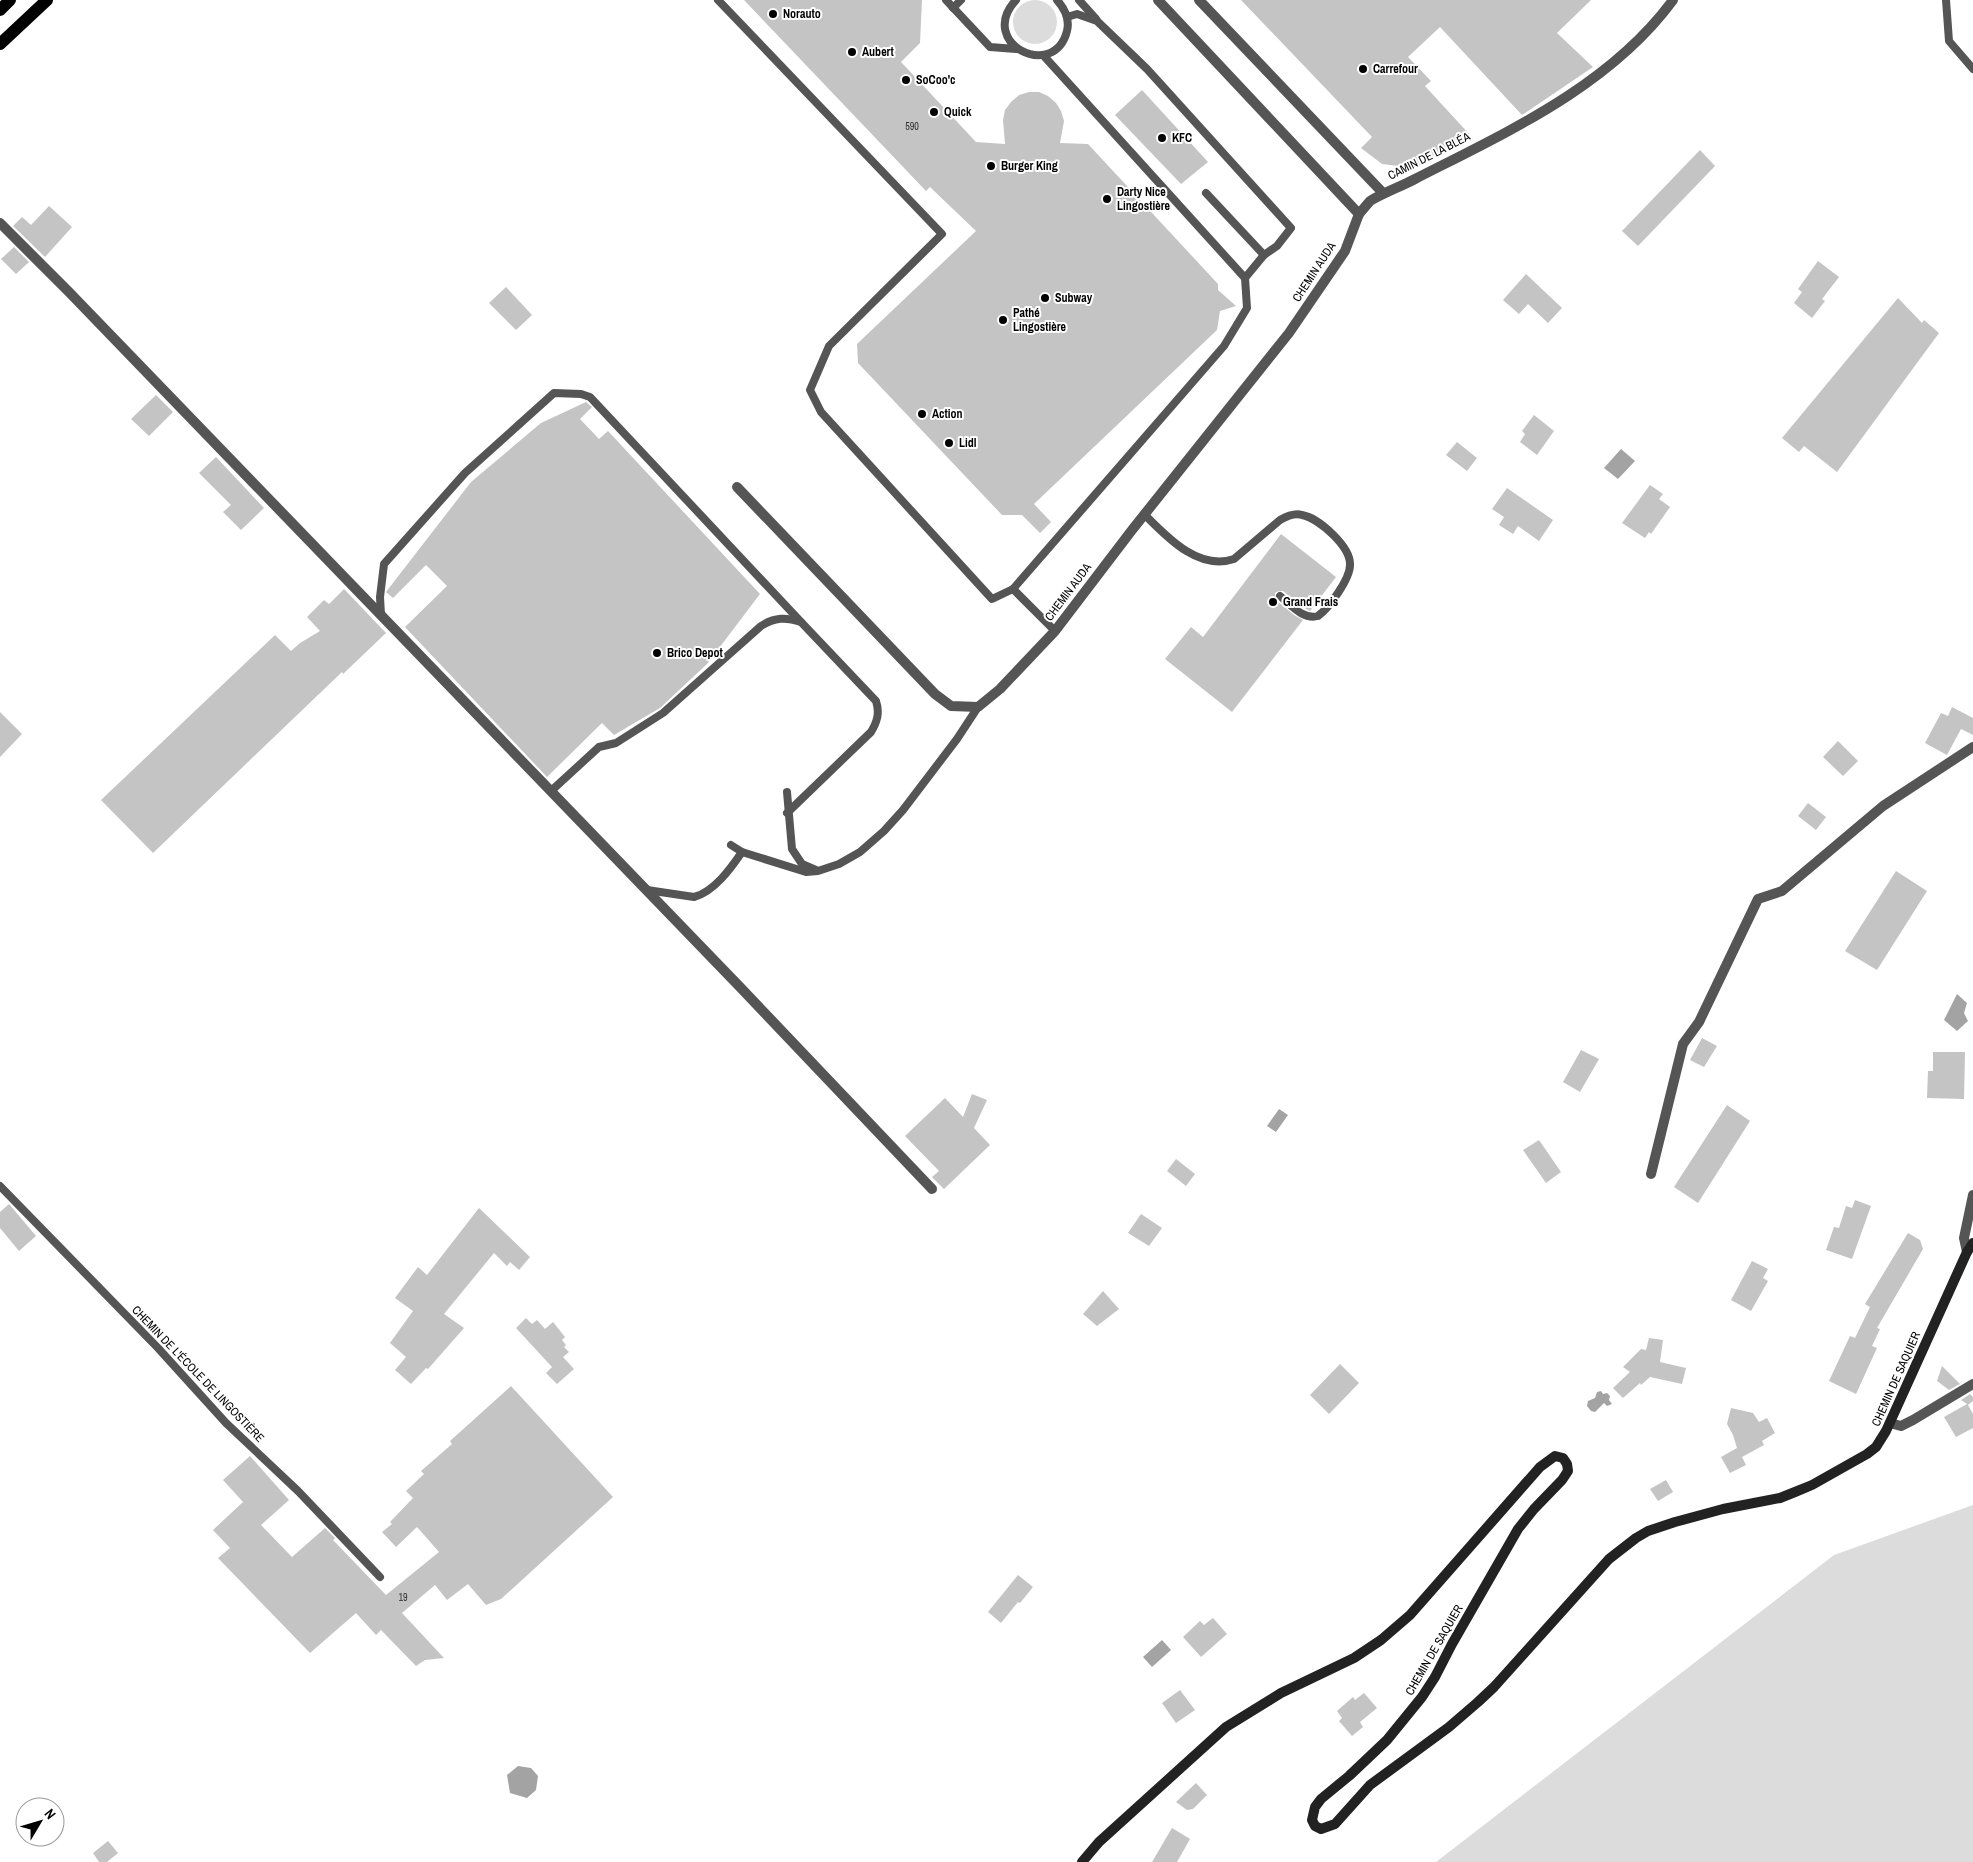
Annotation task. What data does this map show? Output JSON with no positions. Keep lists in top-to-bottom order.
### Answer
{
  "streets": {
    "street": ["CAMIN DE LA BLÉA", "CHEMIN AUDA", "CHEMIN DE SAQUIER"],
    "lane": ["CHEMIN DE L'ÉCOLE DE LINGOSTIÈRE"]
  },
  "places": [
    "Norauto",
    "Aubert",
    "Carrefour",
    "SoCoo'c",
    "Quick",
    "KFC",
    "Burger King",
    "Darty Nice Lingostière",
    "Subway",
    "Pathé Lingostière",
    "Action",
    "Lidl",
    "Grand Frais",
    "Brico Depot"
  ],
  "house_numbers": ["590", "19"],
  "north": "top right"
}
